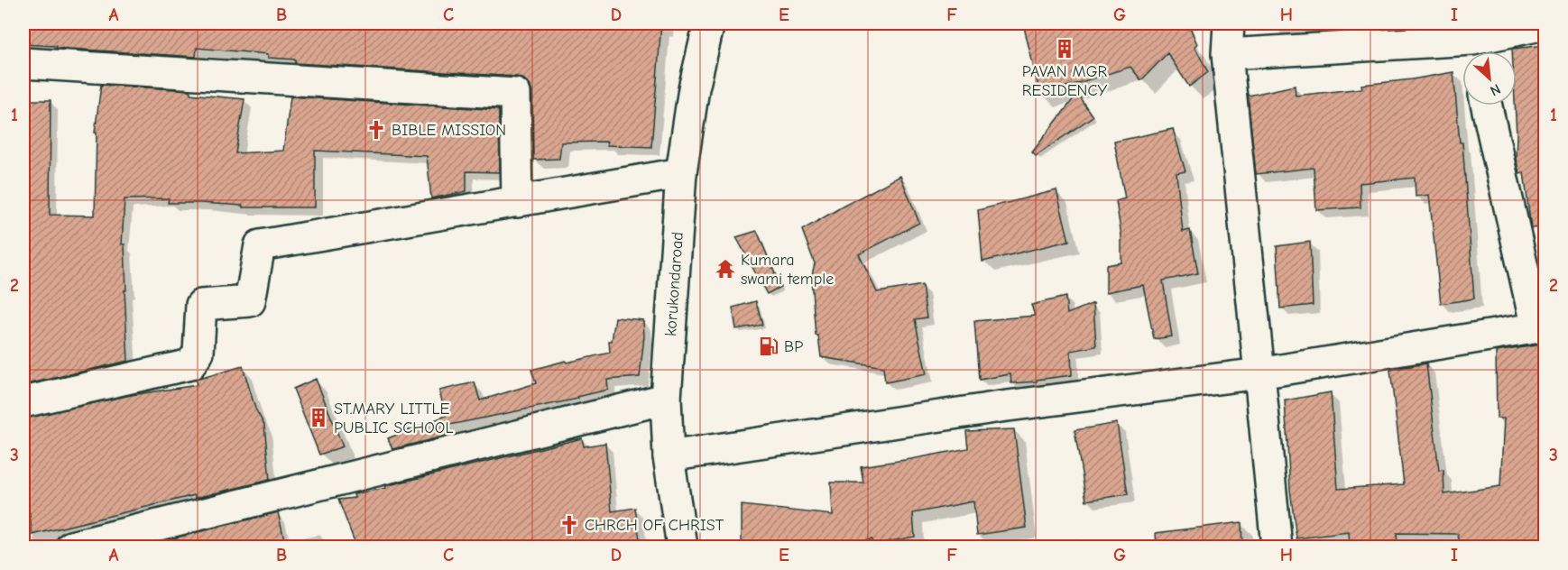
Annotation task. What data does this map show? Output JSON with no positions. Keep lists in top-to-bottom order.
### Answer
{
  "streets": {
    "street": ["korukondaroad"]
  },
  "places": {
    "building": ["PAVAN MGR RESIDENCY", "ST.MARY LITTLE PUBLIC SCHOOL"],
    "church": ["BIBLE MISSION", "CHRCH OF CHRIST"],
    "temple": ["Kumara swami temple"],
    "fuel station": ["BP"]
  },
  "north": "bottom right",
  "grid": {
    "columns": [
      "A",
      "B",
      "C",
      "D",
      "E",
      "F",
      "G",
      "H",
      "I"
    ],
    "rows": ["1", "2", "3"]
  }
}
